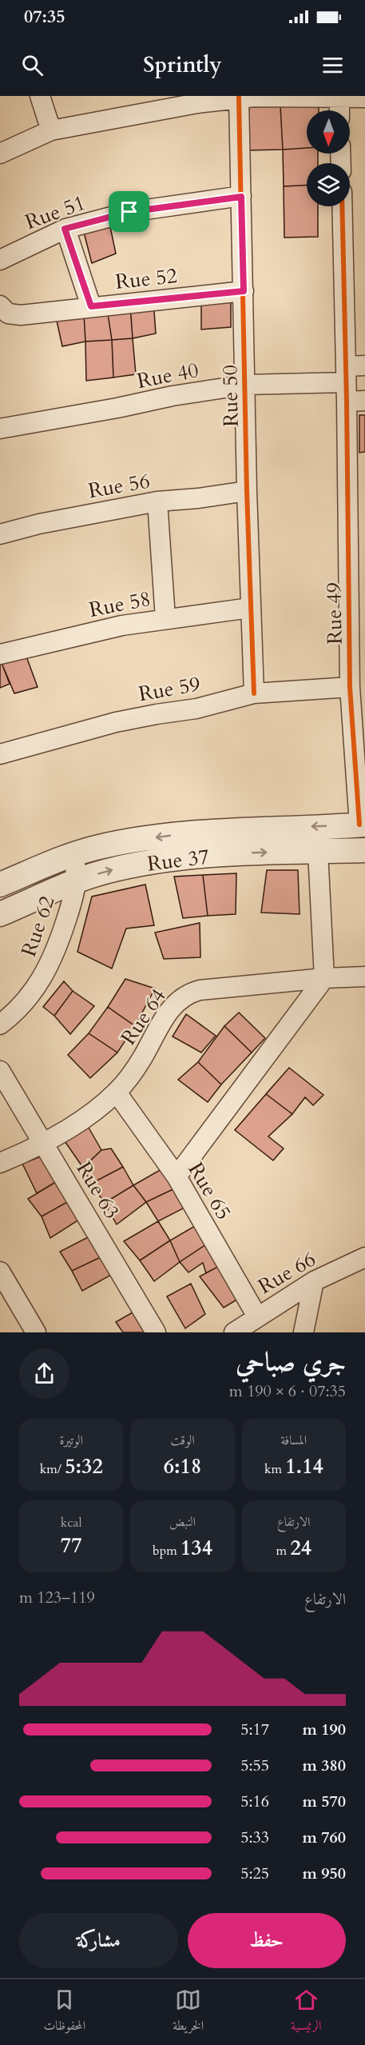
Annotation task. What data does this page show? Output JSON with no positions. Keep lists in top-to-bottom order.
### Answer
{
  "streets": {
    "street": [
      "Rue 51",
      "Rue 52",
      "Rue 40",
      "Rue 50",
      "Rue 56",
      "Rue 58",
      "Rue 49",
      "Rue 59",
      "Rue 37",
      "Rue 62",
      "Rue 64",
      "Rue 63",
      "Rue 65",
      "Rue 66"
    ]
  },
  "crossings": [
    ["Rue 51", "Rue 50"],
    ["Rue 52", "Rue 50"],
    ["Rue 40", "Rue 50"],
    ["Rue 50", "Rue 56"],
    ["Rue 50", "Rue 58"],
    ["Rue 50", "Rue 59"],
    ["Rue 49", "Rue 59"],
    ["Rue 49", "Rue 37"],
    ["Rue 37", "Rue 62"],
    ["Rue 64", "Rue 63"],
    ["Rue 64", "Rue 65"],
    ["Rue 65", "Rue 66"]
  ],
  "north": "bottom",
  "page": {
    "status": "07:35",
    "header": "Sprintly",
    "heading": ["جري صباحي", "07:35 · 6 × 190 m"],
    "stats": [
      ["المسافة", "1.14 km"],
      ["الوقت", "6:18"],
      ["الوتيرة", "5:32 /km"],
      ["الارتفاع", "24 m"],
      ["النبض", "134 bpm"],
      ["kcal", "77"]
    ],
    "chart": ["الارتفاع", "119–123 m"],
    "list": [
      {
        "name": "190 m",
        "note": "5:17"
      },
      {
        "name": "380 m",
        "note": "5:55"
      },
      {
        "name": "570 m",
        "note": "5:16"
      },
      {
        "name": "760 m",
        "note": "5:33"
      },
      {
        "name": "950 m",
        "note": "5:25"
      }
    ],
    "buttons": ["حفظ", "مشاركة"],
    "tabs": ["الرئيسية", "الخريطة", "المحفوظات"]
  }
}
